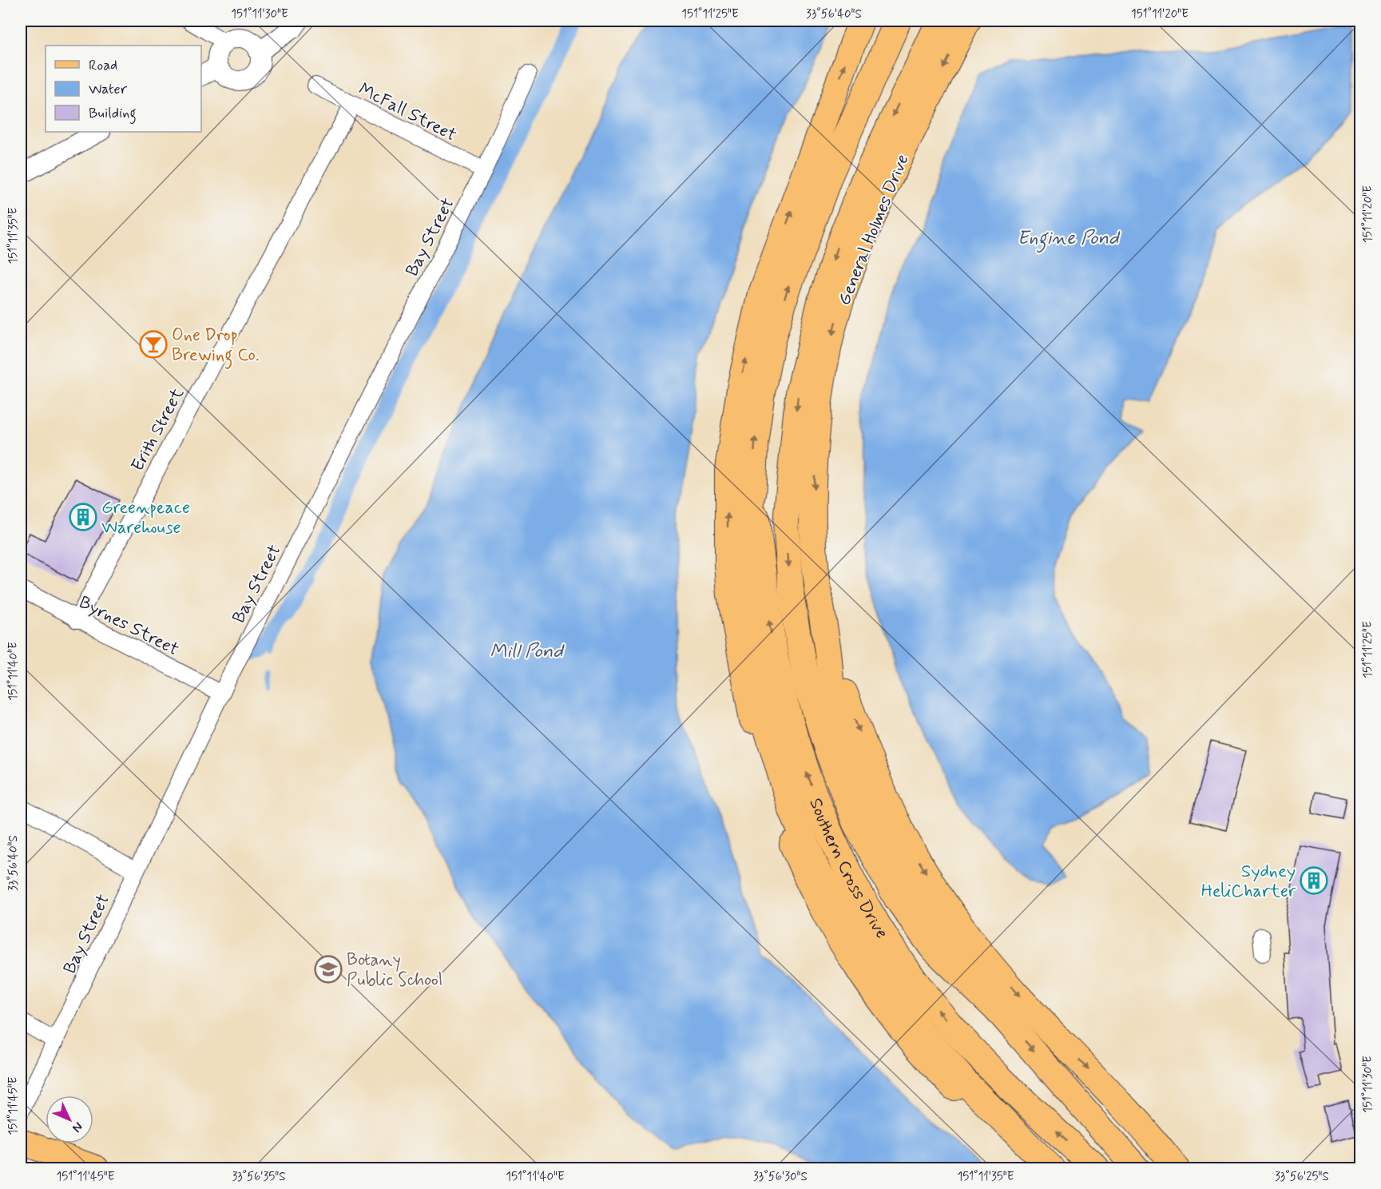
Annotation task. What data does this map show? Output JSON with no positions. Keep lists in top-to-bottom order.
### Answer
{
  "streets": {
    "highway": ["General Holmes Drive", "Southern Cross Drive"],
    "street": [
      "McFall Street",
      "Bay Street",
      "Erith Street",
      "Byrnes Street"
    ]
  },
  "crossings": [
    ["McFall Street", "Bay Street"],
    ["McFall Street", "Erith Street"],
    ["Bay Street", "Byrnes Street"],
    ["Erith Street", "Byrnes Street"]
  ],
  "water": ["Engine Pond", "Mill Pond"],
  "places": {
    "bar": ["One Drop Brewing Co."],
    "building": ["Greenpeace Warehouse", "Sydney HeliCharter"],
    "school or university": ["Botany Public School"]
  },
  "legend": ["Road", "Water", "Building"],
  "north": "bottom right",
  "coordinates": [
    "151°11'30\"E",
    "151°11'25\"E",
    "33°56'40\"S",
    "151°11'20\"E",
    "151°11'35\"E",
    "151°11'40\"E",
    "151°11'45\"E",
    "33°56'35\"S",
    "33°56'30\"S",
    "33°56'25\"S"
  ]
}
